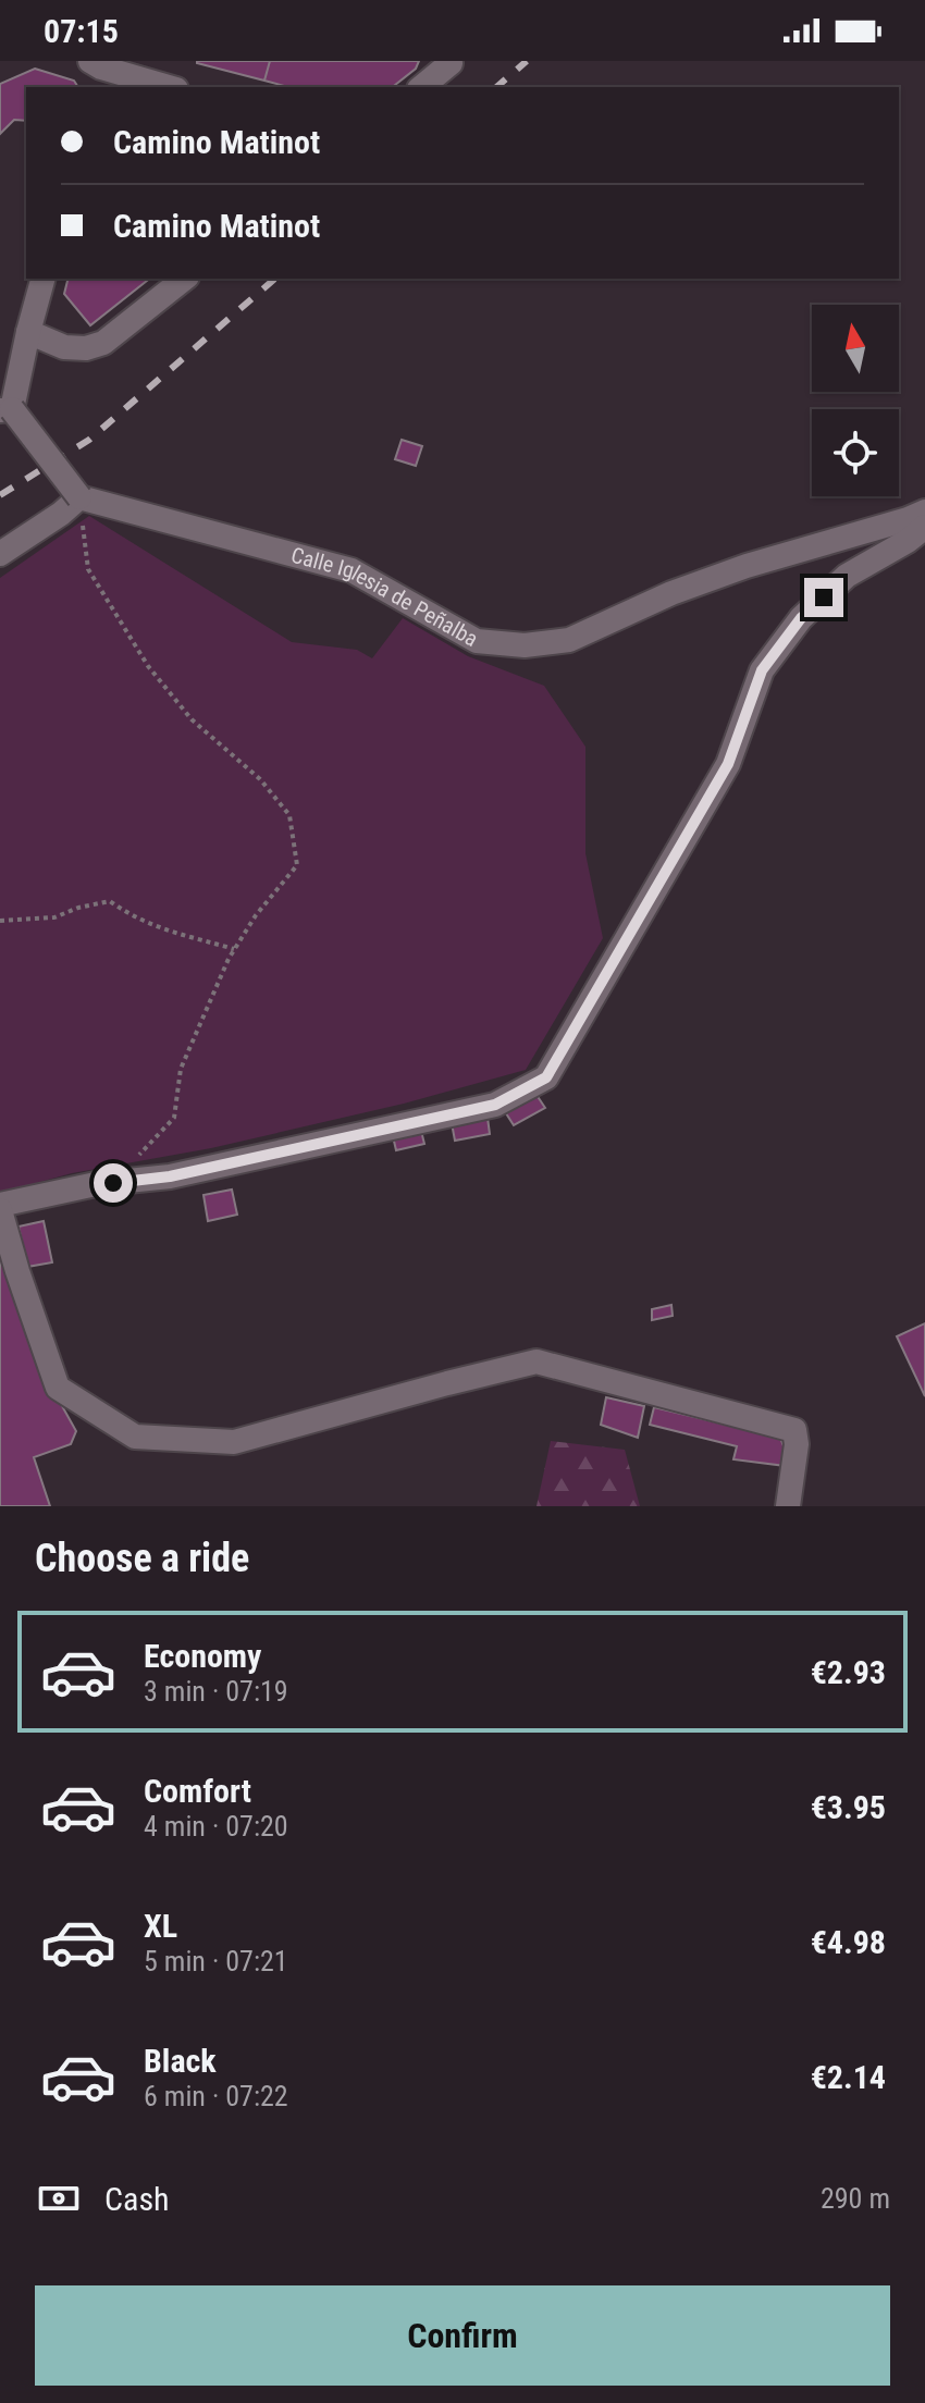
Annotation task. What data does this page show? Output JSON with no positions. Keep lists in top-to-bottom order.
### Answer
{
  "streets": {
    "street": ["Calle Iglesia de Peñalba"]
  },
  "north": "top",
  "page": {
    "status": "07:15",
    "banner": ["Camino Matinot", "Camino Matinot"],
    "heading": "Choose a ride",
    "list": [
      {
        "name": "Economy",
        "note": "3 min · 07:19",
        "value": "€2.93"
      },
      {
        "name": "Comfort",
        "note": "4 min · 07:20",
        "value": "€3.95"
      },
      {
        "name": "XL",
        "note": "5 min · 07:21",
        "value": "€4.98"
      },
      {
        "name": "Black",
        "note": "6 min · 07:22",
        "value": "€2.14"
      }
    ],
    "pay": ["Cash", "290 m"],
    "buttons": "Confirm"
  }
}
